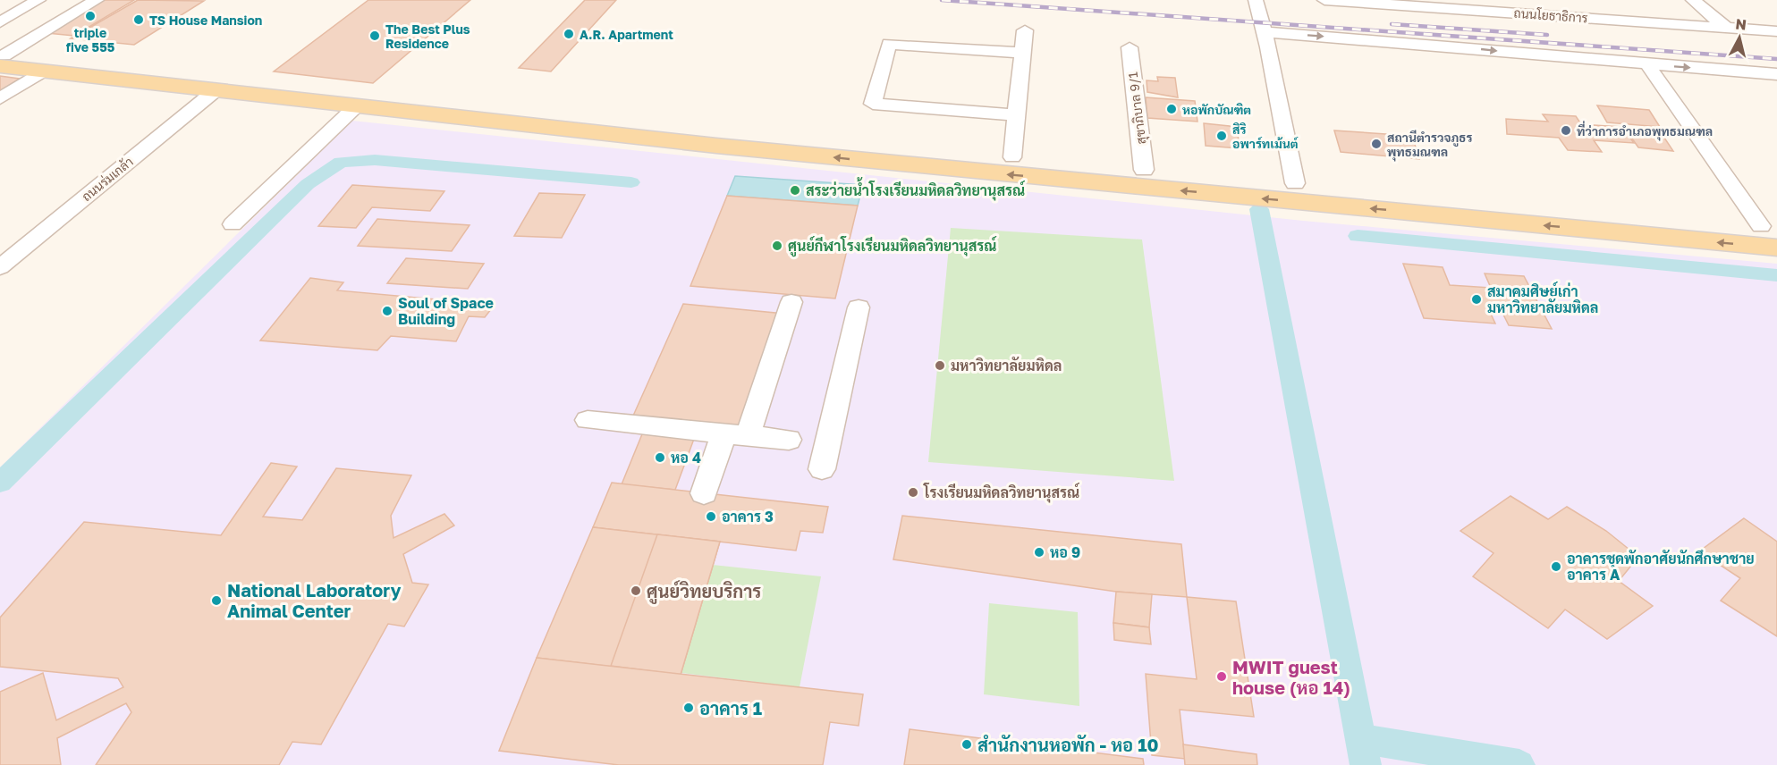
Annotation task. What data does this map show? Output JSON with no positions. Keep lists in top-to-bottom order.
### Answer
{
  "streets": {
    "street": ["ถนนโยธาธิการ", "สุขาภิบาล 9/1", "ถนนร่มเกล้า"]
  },
  "places": [
    "triple five 555",
    "TS House Mansion",
    "A.R. Apartment",
    "The Best Plus Residence",
    "หอพักบัณฑิต",
    "ที่ว่าการอำเภอพุทธมณฑล",
    "สิริ อพาร์ทเม้นต์",
    "สถานีตำรวจภูธร พุทธมณฑล",
    "สระว่ายน้ำโรงเรียนมหิดลวิทยานุสรณ์",
    "ศูนย์กีฬาโรงเรียนมหิดลวิทยานุสรณ์",
    "สมาคมศิษย์เก่า มหาวิทยาลัยมหิดล",
    "Soul of Space Building",
    "มหาวิทยาลัยมหิดล",
    "หอ 4",
    "โรงเรียนมหิดลวิทยานุสรณ์",
    "อาคาร 3",
    "หอ 9",
    "อาคารชุดพักอาศัยนักศึกษาชาย อาคาร A",
    "ศูนย์วิทยบริการ",
    "National Laboratory Animal Center",
    "MWIT guest house (หอ 14)",
    "อาคาร 1",
    "สำนักงานหอพัก - หอ 10"
  ],
  "north": "top"
}
